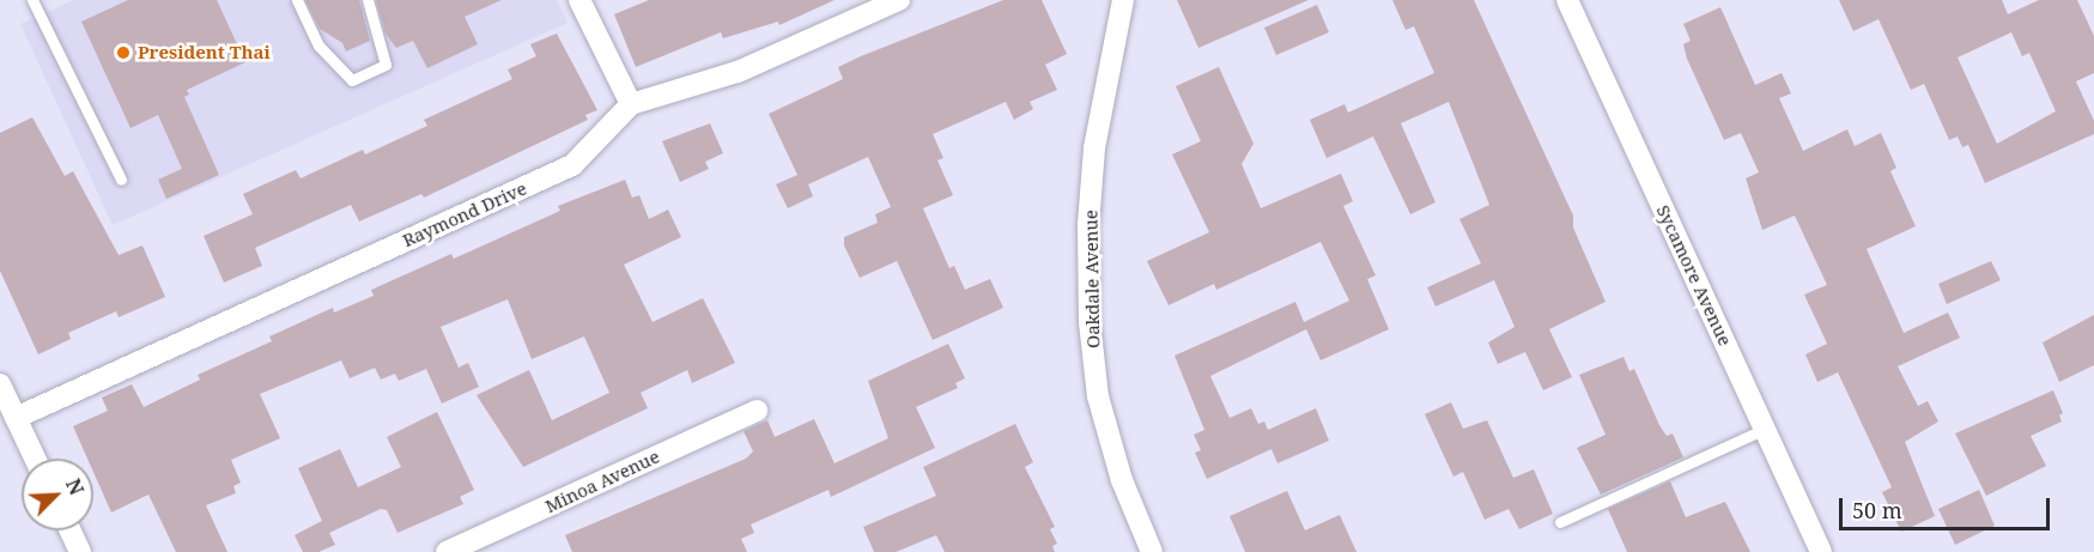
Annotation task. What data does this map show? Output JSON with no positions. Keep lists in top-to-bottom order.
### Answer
{
  "streets": {
    "street": [
      "Raymond Drive",
      "Sycamore Avenue",
      "Oakdale Avenue",
      "Minoa Avenue"
    ]
  },
  "places": ["President Thai"],
  "scale_bar": "50 m",
  "north": "top right"
}
